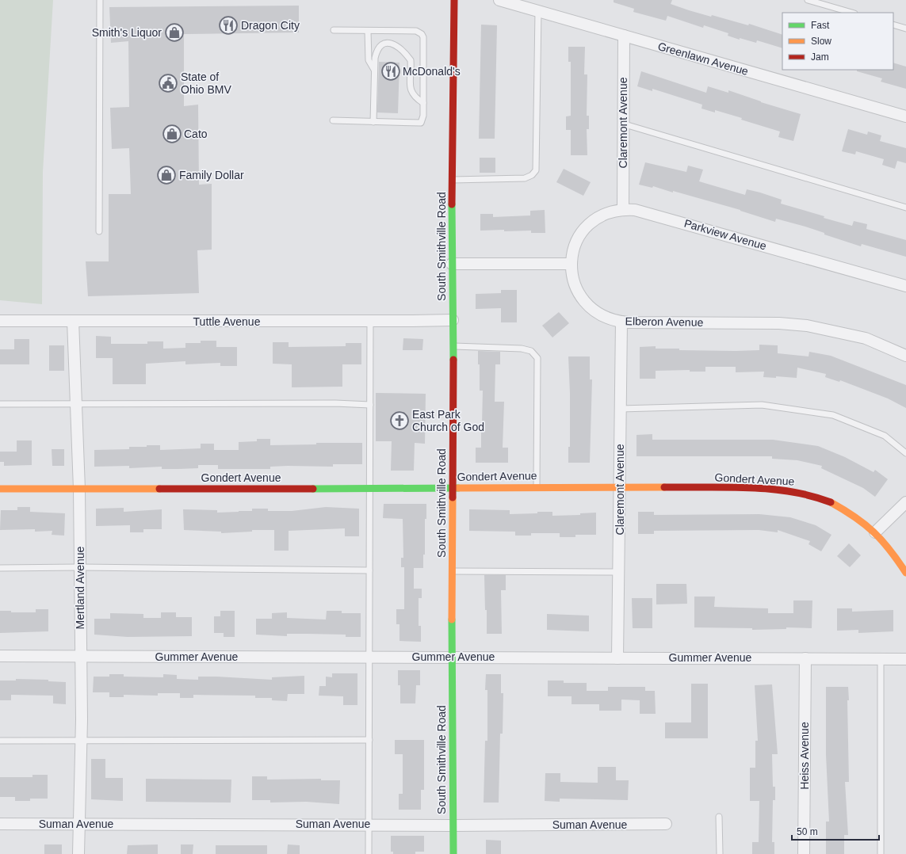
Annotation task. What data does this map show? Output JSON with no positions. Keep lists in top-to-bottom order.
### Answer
{
  "streets": {
    "street": [
      "Greenlawn Avenue",
      "Claremont Avenue",
      "Parkview Avenue",
      "South Smithville Road",
      "Tuttle Avenue",
      "Elberon Avenue",
      "Gondert Avenue",
      "Mertland Avenue",
      "Gummer Avenue",
      "Heiss Avenue",
      "Suman Avenue"
    ]
  },
  "crossings": [
    ["Greenlawn Avenue", "Claremont Avenue"],
    ["Claremont Avenue", "Parkview Avenue"],
    ["Claremont Avenue", "Elberon Avenue"],
    ["Claremont Avenue", "Gondert Avenue"],
    ["Claremont Avenue", "Gummer Avenue"],
    ["Parkview Avenue", "Elberon Avenue"],
    ["South Smithville Road", "Tuttle Avenue"],
    ["South Smithville Road", "Gondert Avenue"],
    ["South Smithville Road", "Gummer Avenue"],
    ["South Smithville Road", "Suman Avenue"],
    ["Tuttle Avenue", "Mertland Avenue"],
    ["Gondert Avenue", "Mertland Avenue"],
    ["Mertland Avenue", "Gummer Avenue"],
    ["Mertland Avenue", "Suman Avenue"],
    ["Gummer Avenue", "Heiss Avenue"]
  ],
  "places": {
    "restaurant": ["Dragon City", "McDonald's"],
    "shop": ["Smith's Liquor", "Cato", "Family Dollar"],
    "public building": ["State of Ohio BMV"],
    "church": ["East Park Church of God"]
  },
  "legend": ["Fast", "Slow", "Jam"],
  "scale_bar": "50 m"
}
